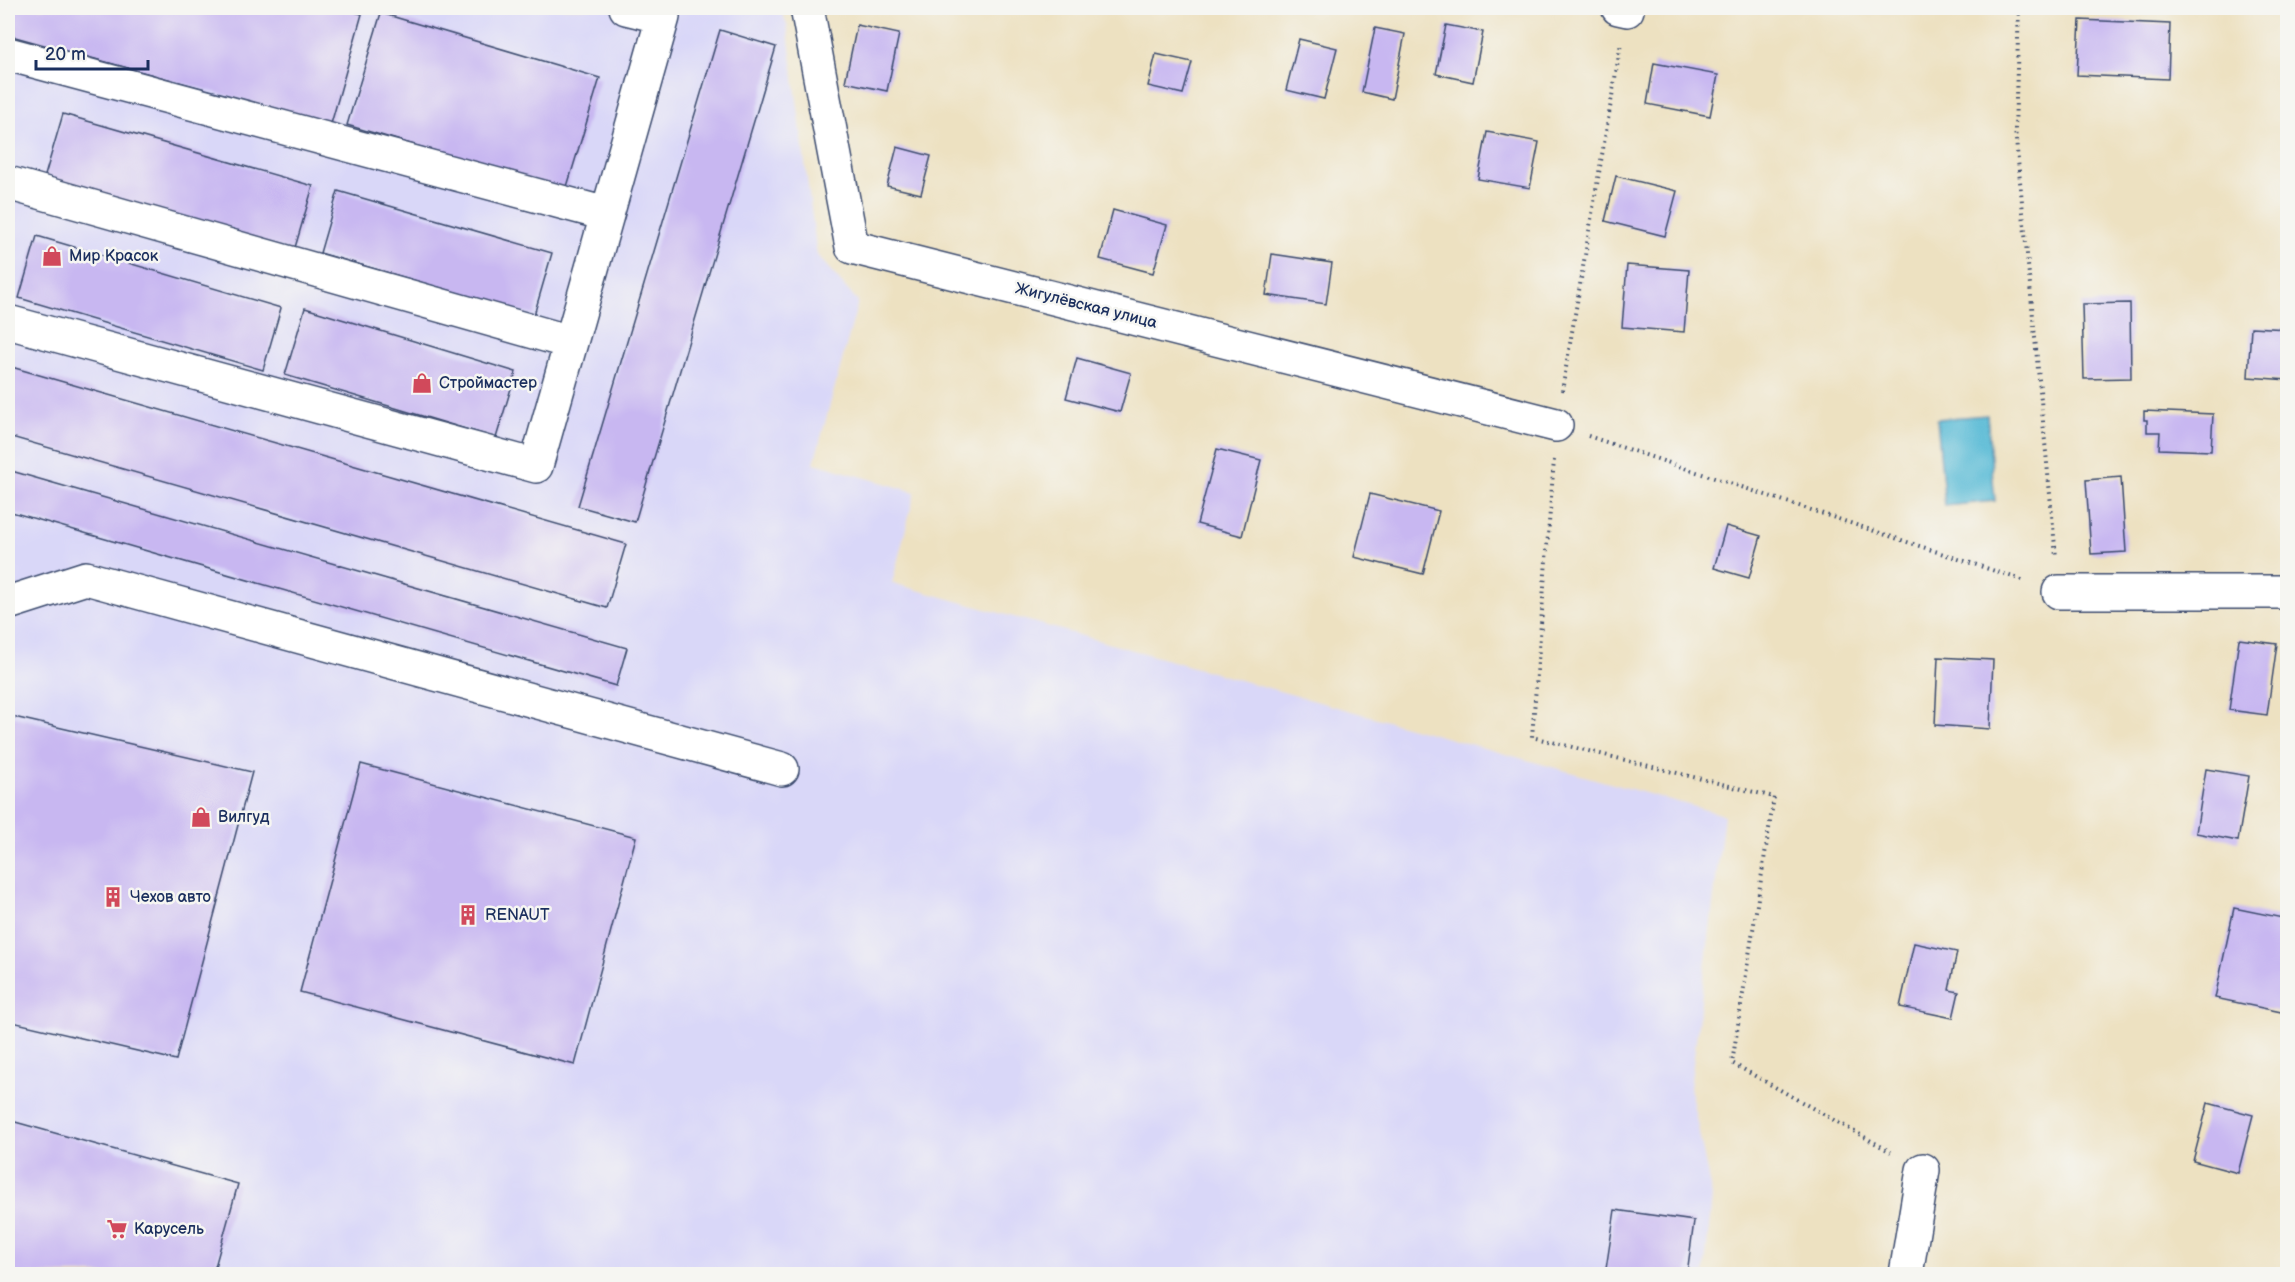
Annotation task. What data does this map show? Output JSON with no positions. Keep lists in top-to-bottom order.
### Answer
{
  "streets": {
    "street": ["Жигулёвская улица"]
  },
  "places": {
    "shop": ["Мир Красок", "Строймастер", "Вилгуд"],
    "building": ["Чехов авто", "RENAUT"],
    "supermarket": ["Карусель"]
  },
  "scale_bar": "20 m"
}
